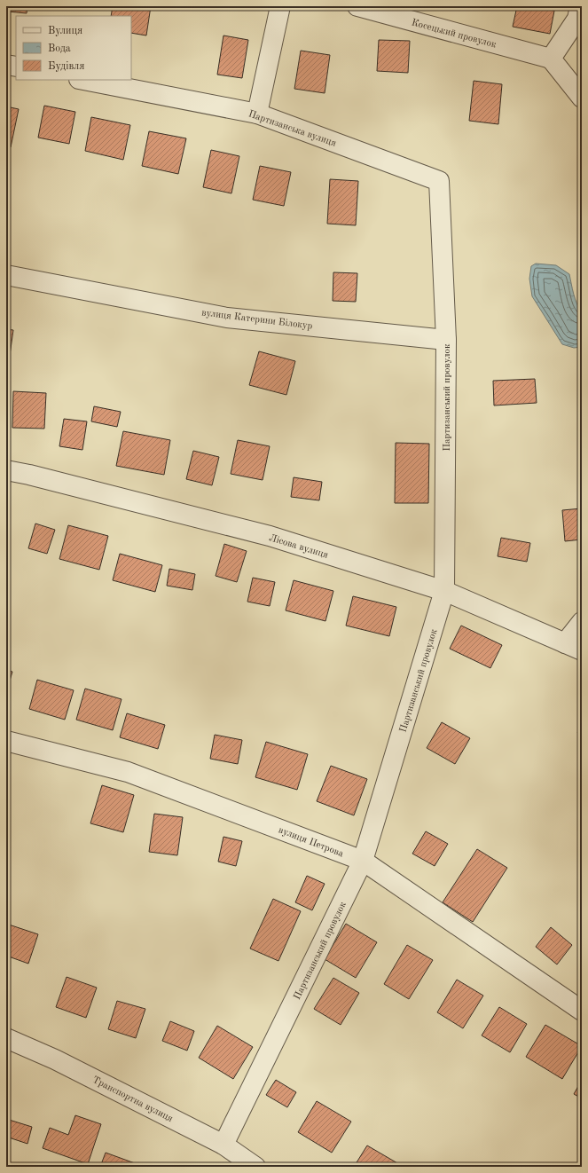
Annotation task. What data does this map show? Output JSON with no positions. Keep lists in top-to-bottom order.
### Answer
{
  "streets": {
    "street": [
      "Косецький провулок",
      "Партизанська вулиця",
      "вулиця Катерини Білокур",
      "Партизанський провулок",
      "Лісова вулиця",
      "вулиця Петрова",
      "Транспортна вулиця"
    ]
  },
  "crossings": [
    ["Партизанська вулиця", "Партизанський провулок"],
    ["вулиця Катерини Білокур", "Партизанський провулок"],
    ["Партизанський провулок", "Лісова вулиця"],
    ["Партизанський провулок", "вулиця Петрова"],
    ["Партизанський провулок", "Транспортна вулиця"]
  ],
  "legend": ["Вулиця", "Вода", "Будівля"]
}
